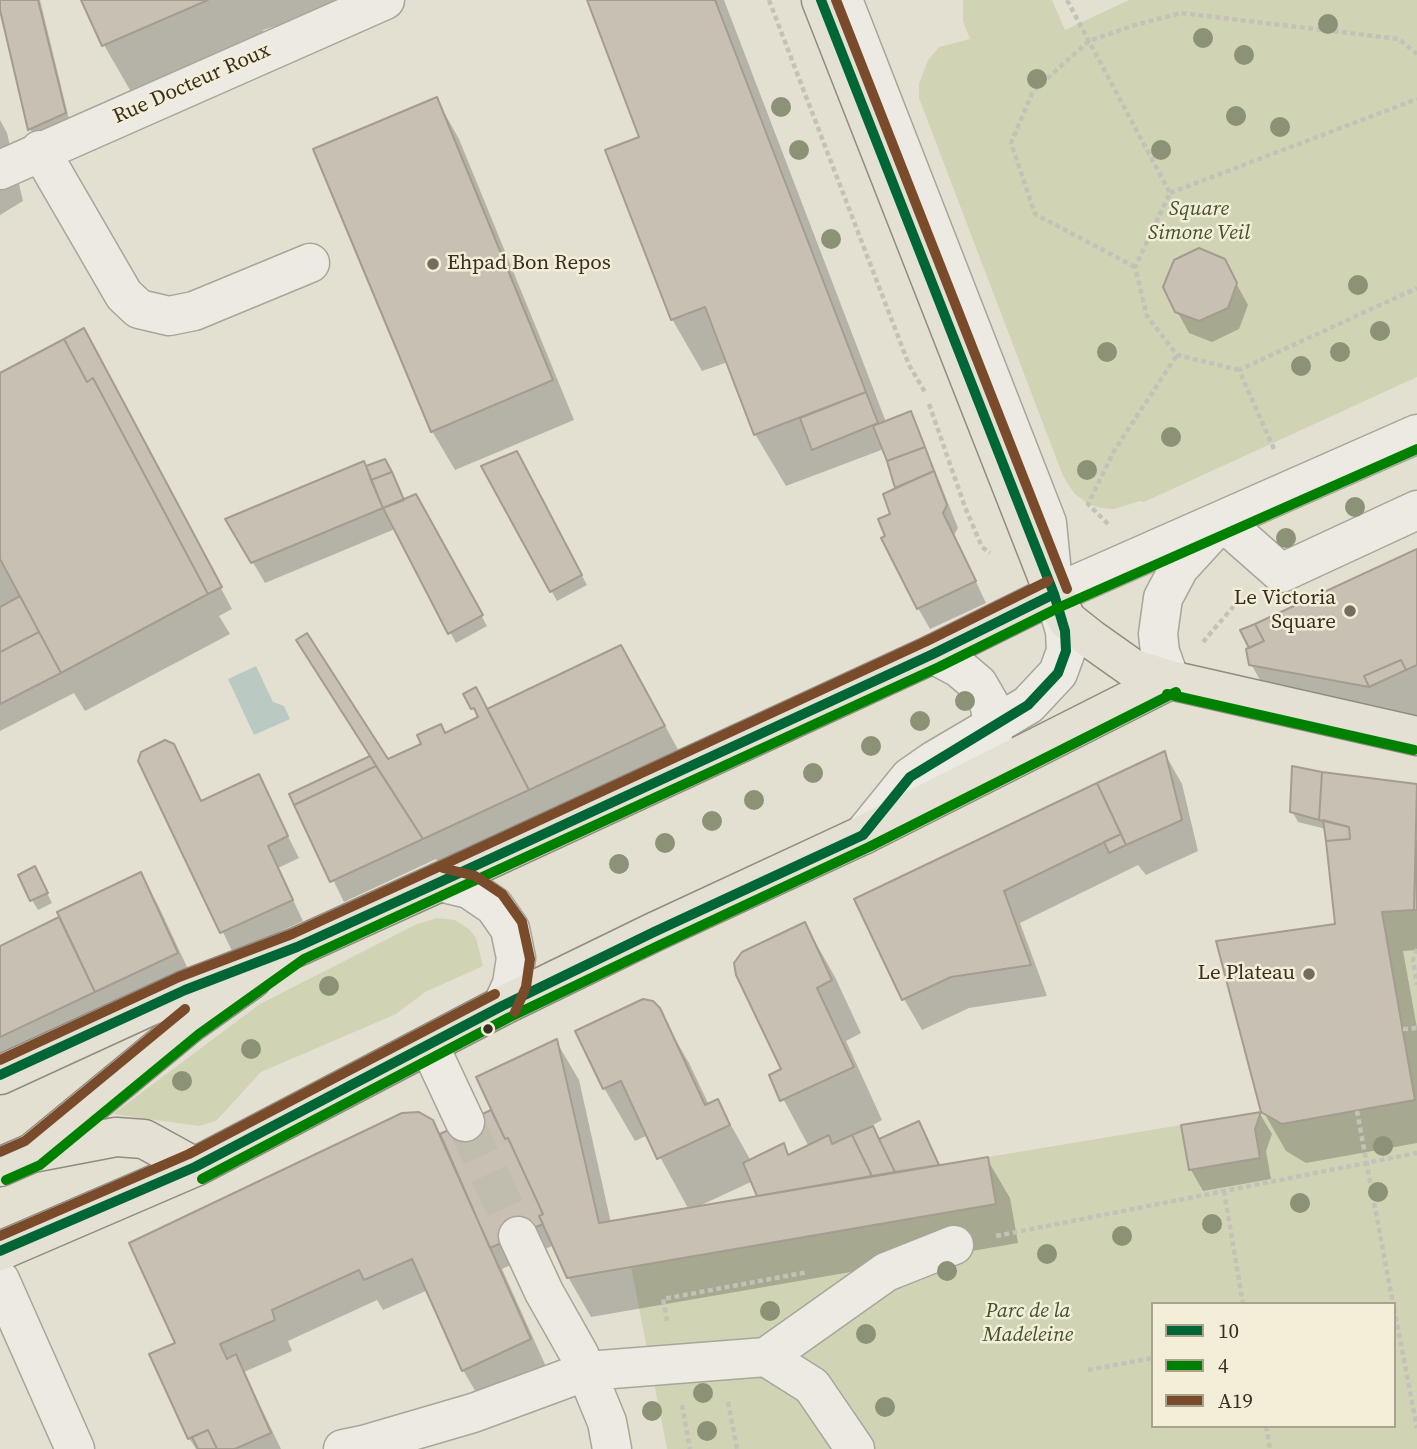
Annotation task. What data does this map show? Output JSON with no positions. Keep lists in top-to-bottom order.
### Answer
{
  "streets": {
    "street": ["Rue Docteur Roux"]
  },
  "parks": ["Square Simone Veil", "Parc de la Madeleine"],
  "places": ["Ehpad Bon Repos", "Le Victoria Square", "Le Plateau"],
  "lines": ["transit line 10", "transit line A19", "transit line 4"],
  "legend": ["10", "4", "A19"]
}
